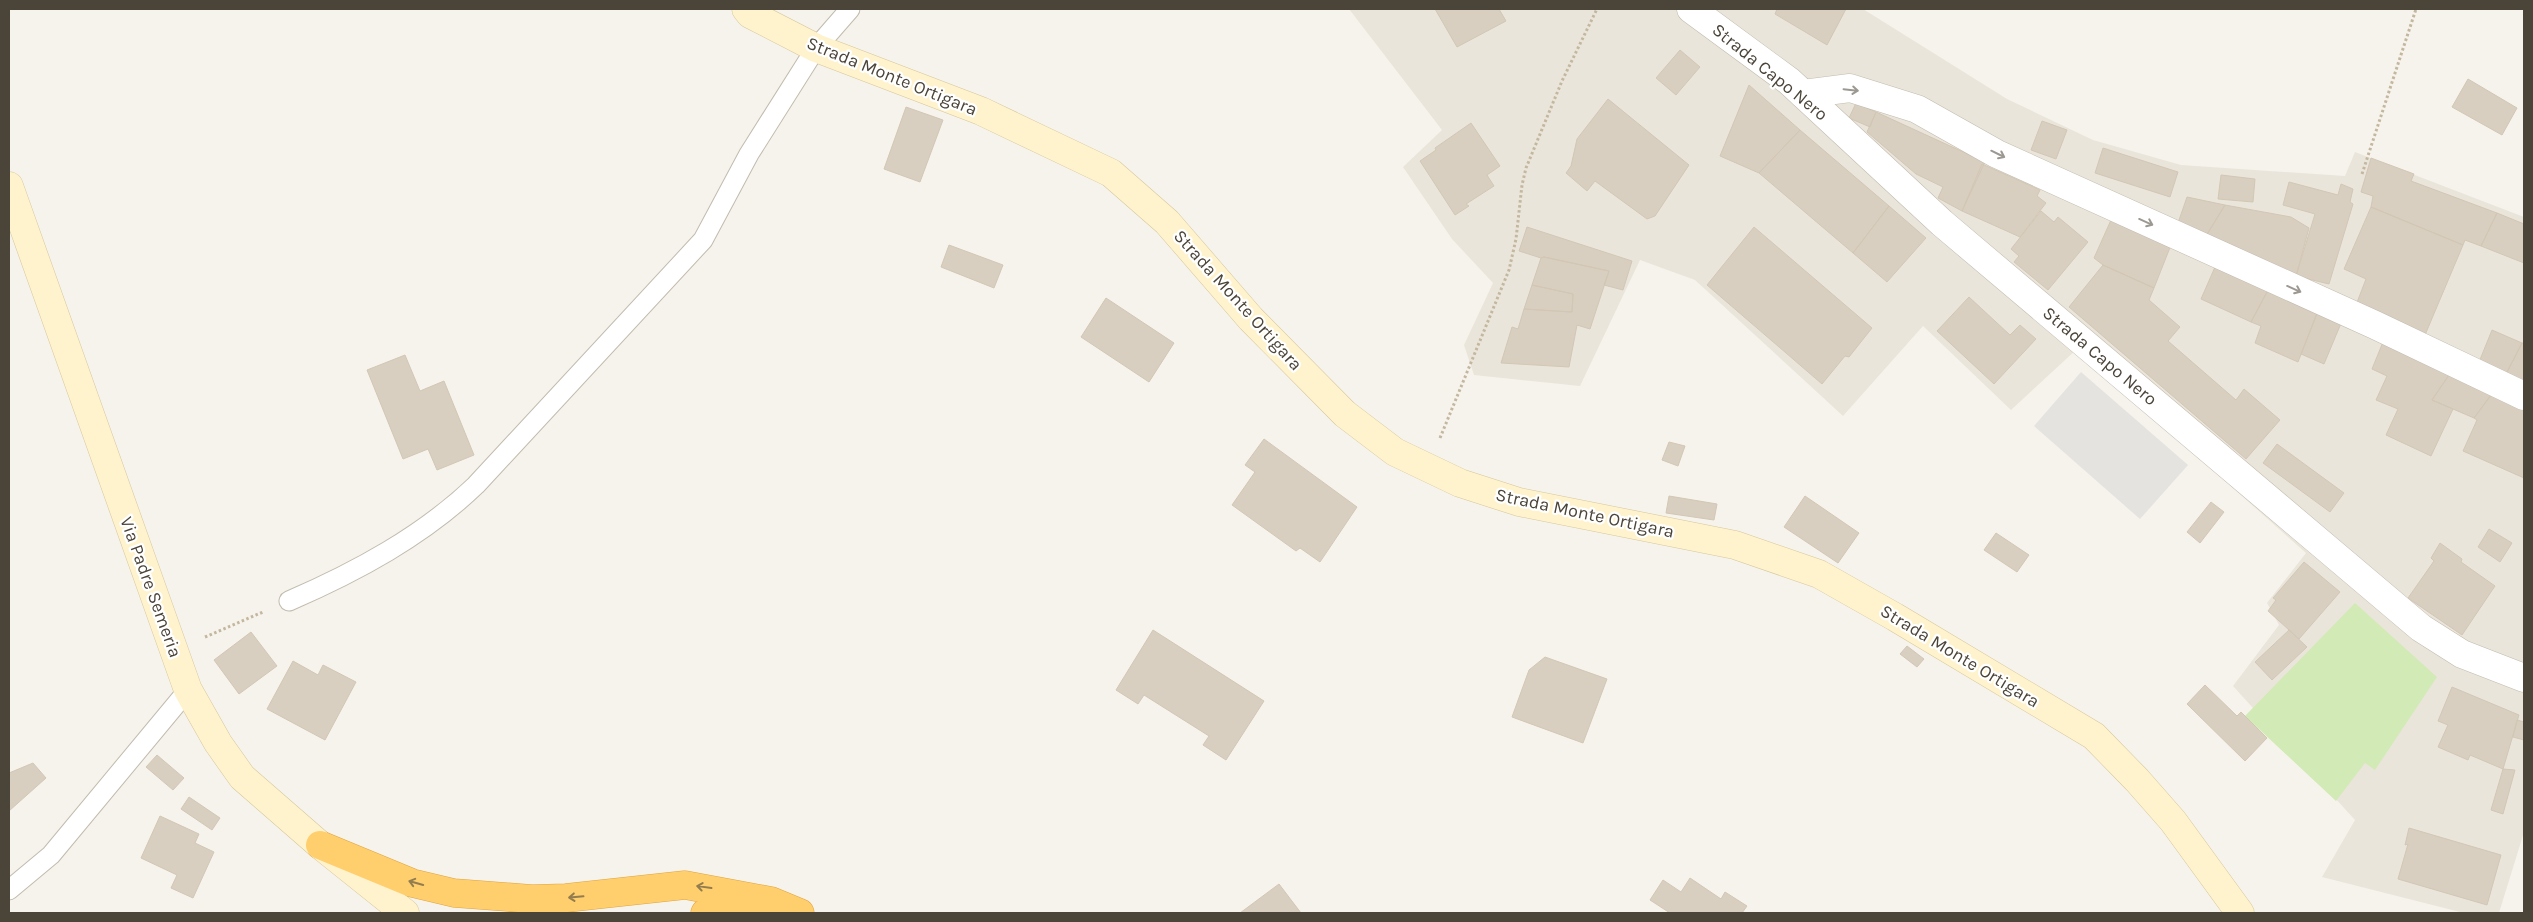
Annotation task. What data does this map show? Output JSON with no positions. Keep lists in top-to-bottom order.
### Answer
{
  "streets": {
    "main road": ["Strada Monte Ortigara", "Via Padre Semeria"],
    "street": ["Strada Capo Nero"]
  }
}
